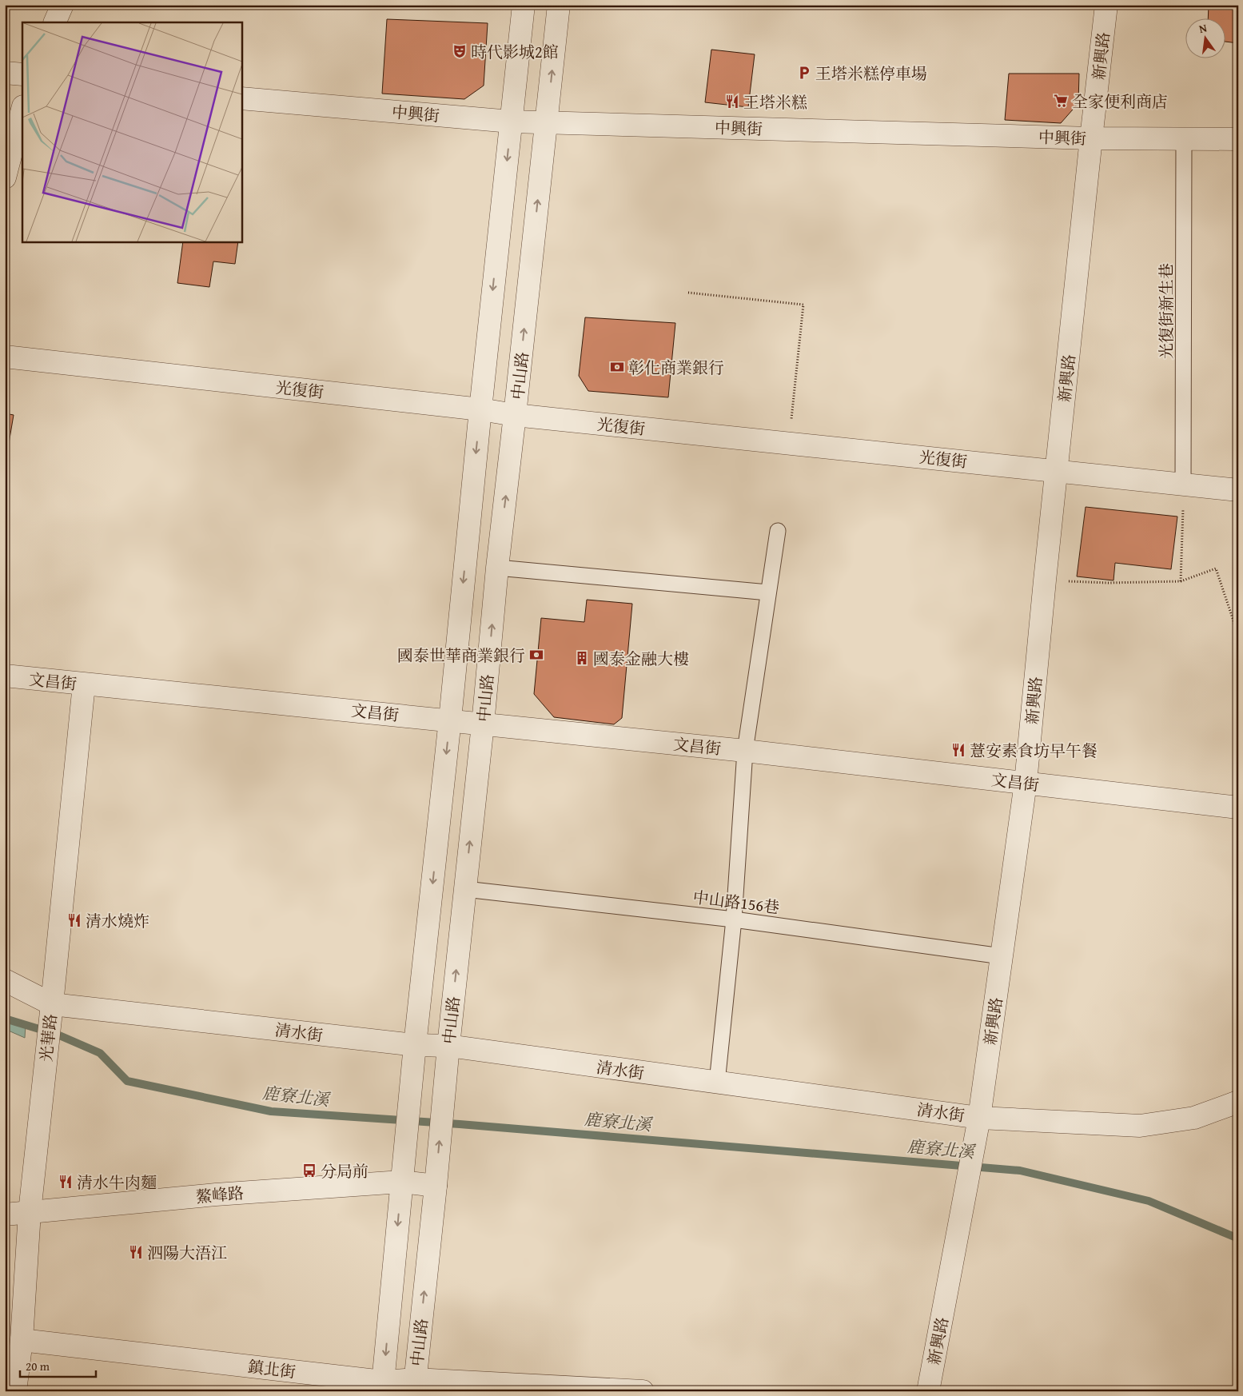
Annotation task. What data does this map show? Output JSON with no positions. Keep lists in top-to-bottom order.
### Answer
{
  "streets": {
    "street": [
      "新興路",
      "中興街",
      "中山路",
      "光復街",
      "文昌街",
      "清水街",
      "光華路",
      "鰲峰路",
      "鎮北街"
    ],
    "lane": ["光復街新生巷", "中山路156巷"]
  },
  "crossings": [
    ["新興路", "中興街"],
    ["新興路", "光復街"],
    ["新興路", "文昌街"],
    ["新興路", "中山路156巷"],
    ["新興路", "清水街"],
    ["中興街", "光復街新生巷"],
    ["中興街", "中山路"],
    ["光復街新生巷", "光復街"],
    ["中山路", "光復街"],
    ["中山路", "文昌街"],
    ["中山路", "中山路156巷"],
    ["中山路", "清水街"],
    ["中山路", "鰲峰路"],
    ["中山路", "鎮北街"],
    ["文昌街", "光華路"],
    ["清水街", "光華路"],
    ["光華路", "鰲峰路"],
    ["光華路", "鎮北街"]
  ],
  "water": ["鹿寮北溪"],
  "places": {
    "theatre": ["時代影城2館"],
    "parking": ["王塔米糕停車場"],
    "supermarket": ["全家便利商店"],
    "restaurant": [
      "王塔米糕",
      "薏安素食坊早午餐",
      "清水燒炸",
      "清水牛肉麵",
      "泗陽大浯江"
    ],
    "bank": ["彰化商業銀行", "國泰世華商業銀行"],
    "building": ["國泰金融大樓"],
    "bus stop": ["分局前"]
  },
  "scale_bar": "20 m",
  "north": "top"
}
